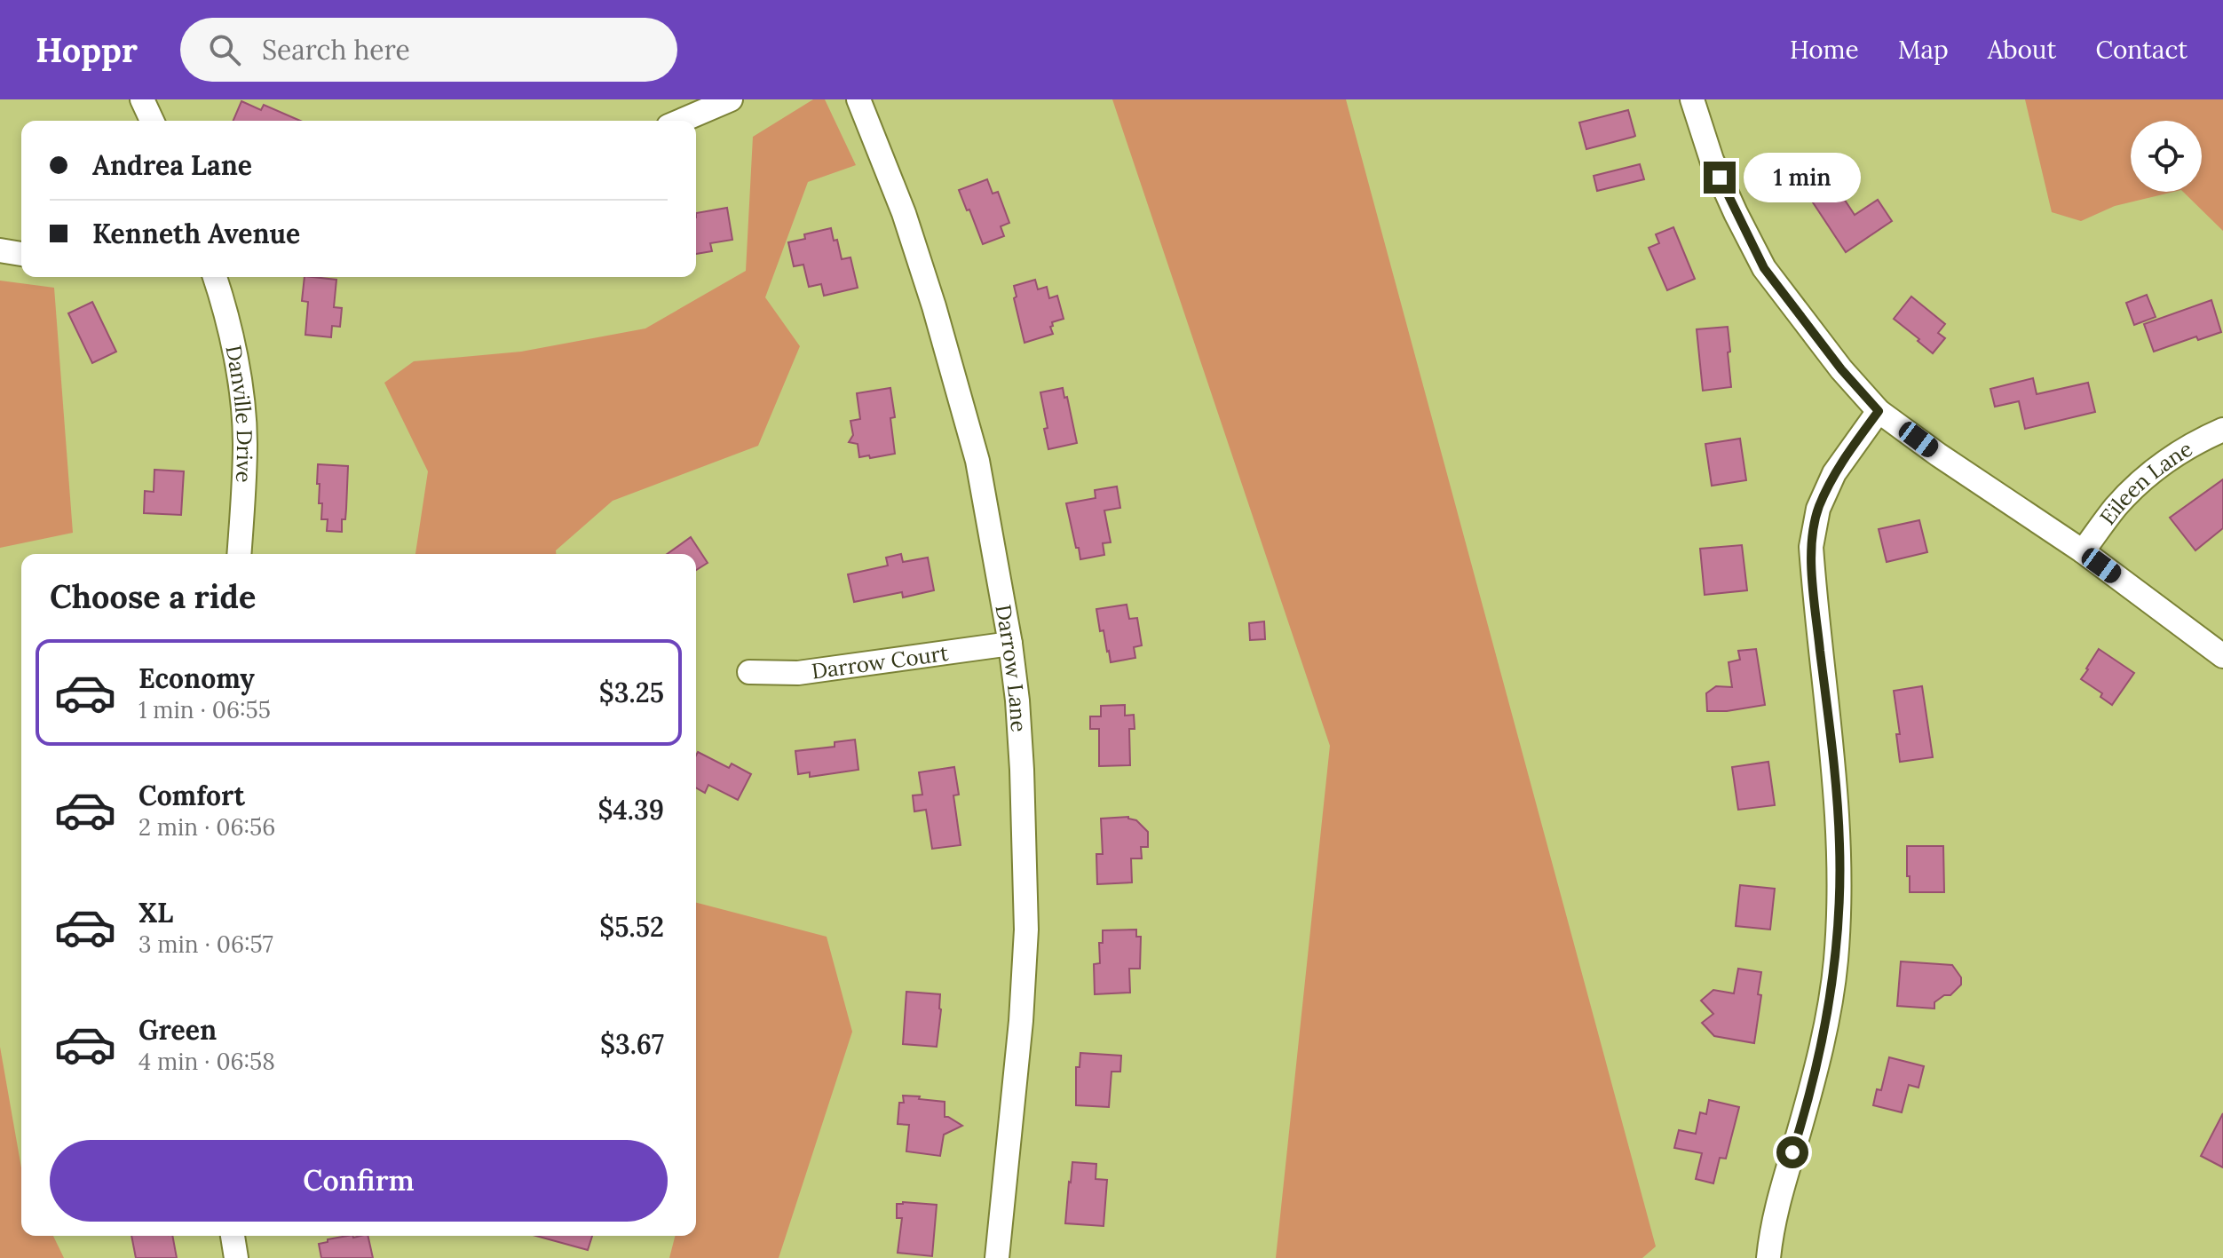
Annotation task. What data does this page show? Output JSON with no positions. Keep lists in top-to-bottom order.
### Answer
{
  "streets": {
    "street": [
      "Danville Drive",
      "Eileen Lane",
      "Darrow Court",
      "Darrow Lane"
    ]
  },
  "crossings": [
    ["Darrow Court", "Darrow Lane"]
  ],
  "page": {
    "header": "Hoppr",
    "search": "Search here",
    "nav": [
      "Home",
      "Map",
      "About",
      "Contact"
    ],
    "banner": ["Andrea Lane", "Kenneth Avenue"],
    "bubble": "1 min",
    "heading": "Choose a ride",
    "list": [
      {
        "name": "Economy",
        "note": "1 min · 06:55",
        "value": "$3.25"
      },
      {
        "name": "Comfort",
        "note": "2 min · 06:56",
        "value": "$4.39"
      },
      {
        "name": "XL",
        "note": "3 min · 06:57",
        "value": "$5.52"
      },
      {
        "name": "Green",
        "note": "4 min · 06:58",
        "value": "$3.67"
      }
    ],
    "buttons": "Confirm"
  }
}
